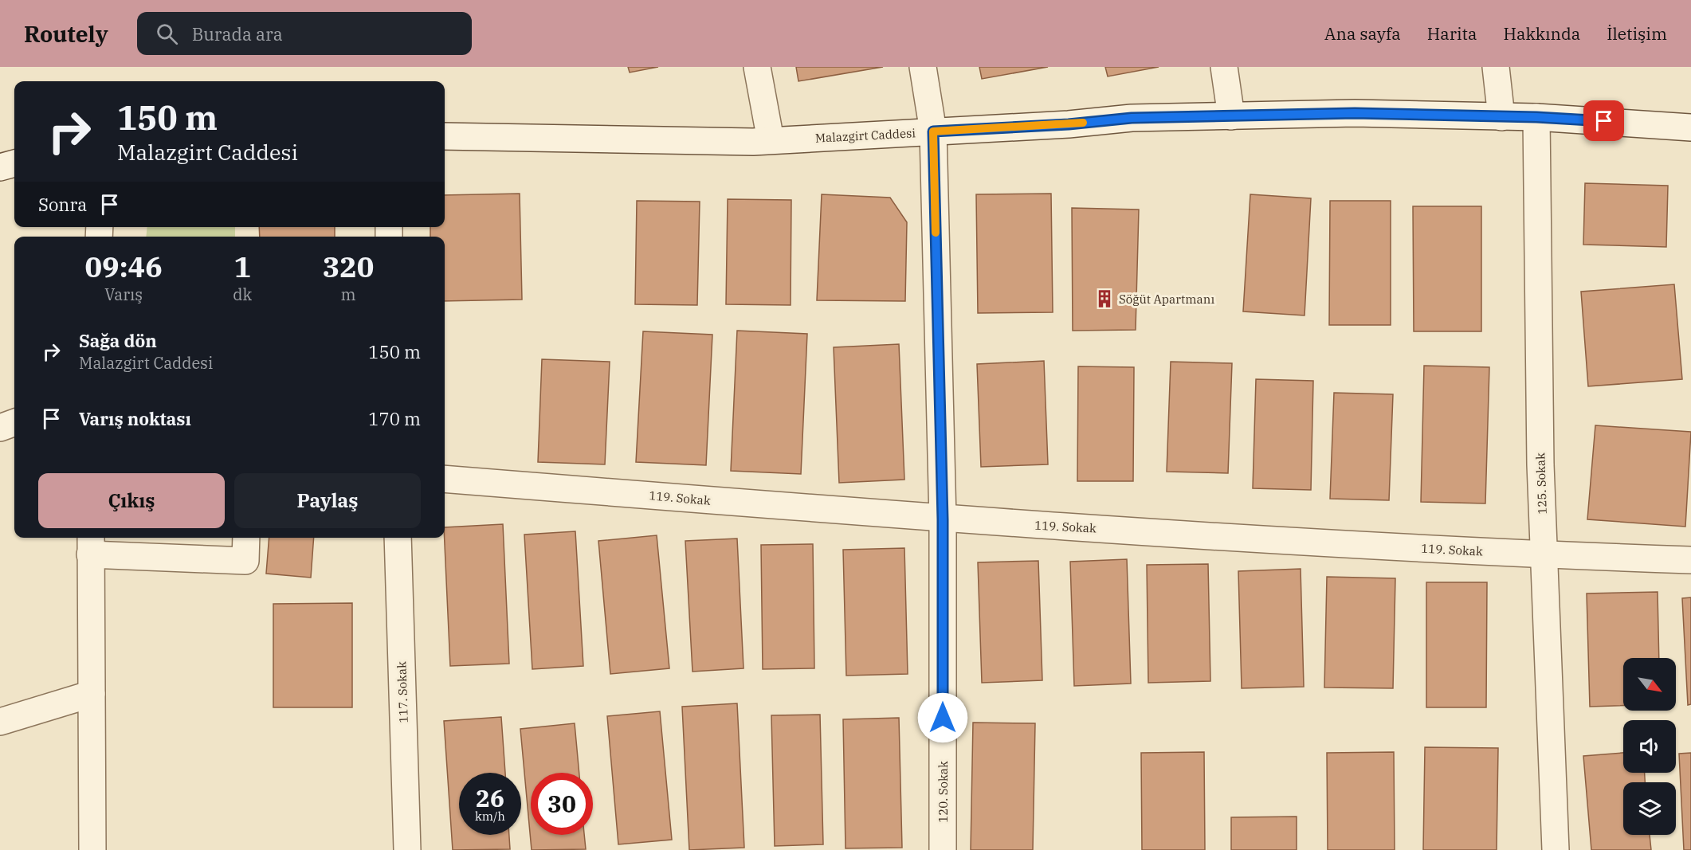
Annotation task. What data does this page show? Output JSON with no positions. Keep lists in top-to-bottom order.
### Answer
{
  "streets": {
    "street": [
      "Malazgirt Caddesi",
      "125. Sokak",
      "119. Sokak",
      "117. Sokak",
      "120. Sokak"
    ]
  },
  "crossings": [
    ["Malazgirt Caddesi", "125. Sokak"],
    ["Malazgirt Caddesi", "120. Sokak"],
    ["125. Sokak", "119. Sokak"],
    ["119. Sokak", "120. Sokak"]
  ],
  "places": {
    "building": ["Söğüt Apartmanı"]
  },
  "north": "bottom right",
  "page": {
    "header": "Routely",
    "search": "Burada ara",
    "nav": [
      "Ana sayfa",
      "Harita",
      "Hakkında",
      "İletişim"
    ],
    "turn": ["150 m", "Malazgirt Caddesi"],
    "then": "Sonra",
    "eta": [
      "09:46",
      "Varış",
      "1",
      "dk",
      "320",
      "m"
    ],
    "list": [
      {
        "name": "Sağa dön",
        "note": "Malazgirt Caddesi",
        "value": "150 m"
      },
      {
        "name": "Varış noktası",
        "value": "170 m"
      }
    ],
    "buttons": ["Çıkış", "Paylaş"],
    "speed": "26 km/h",
    "limit": "30"
  }
}
